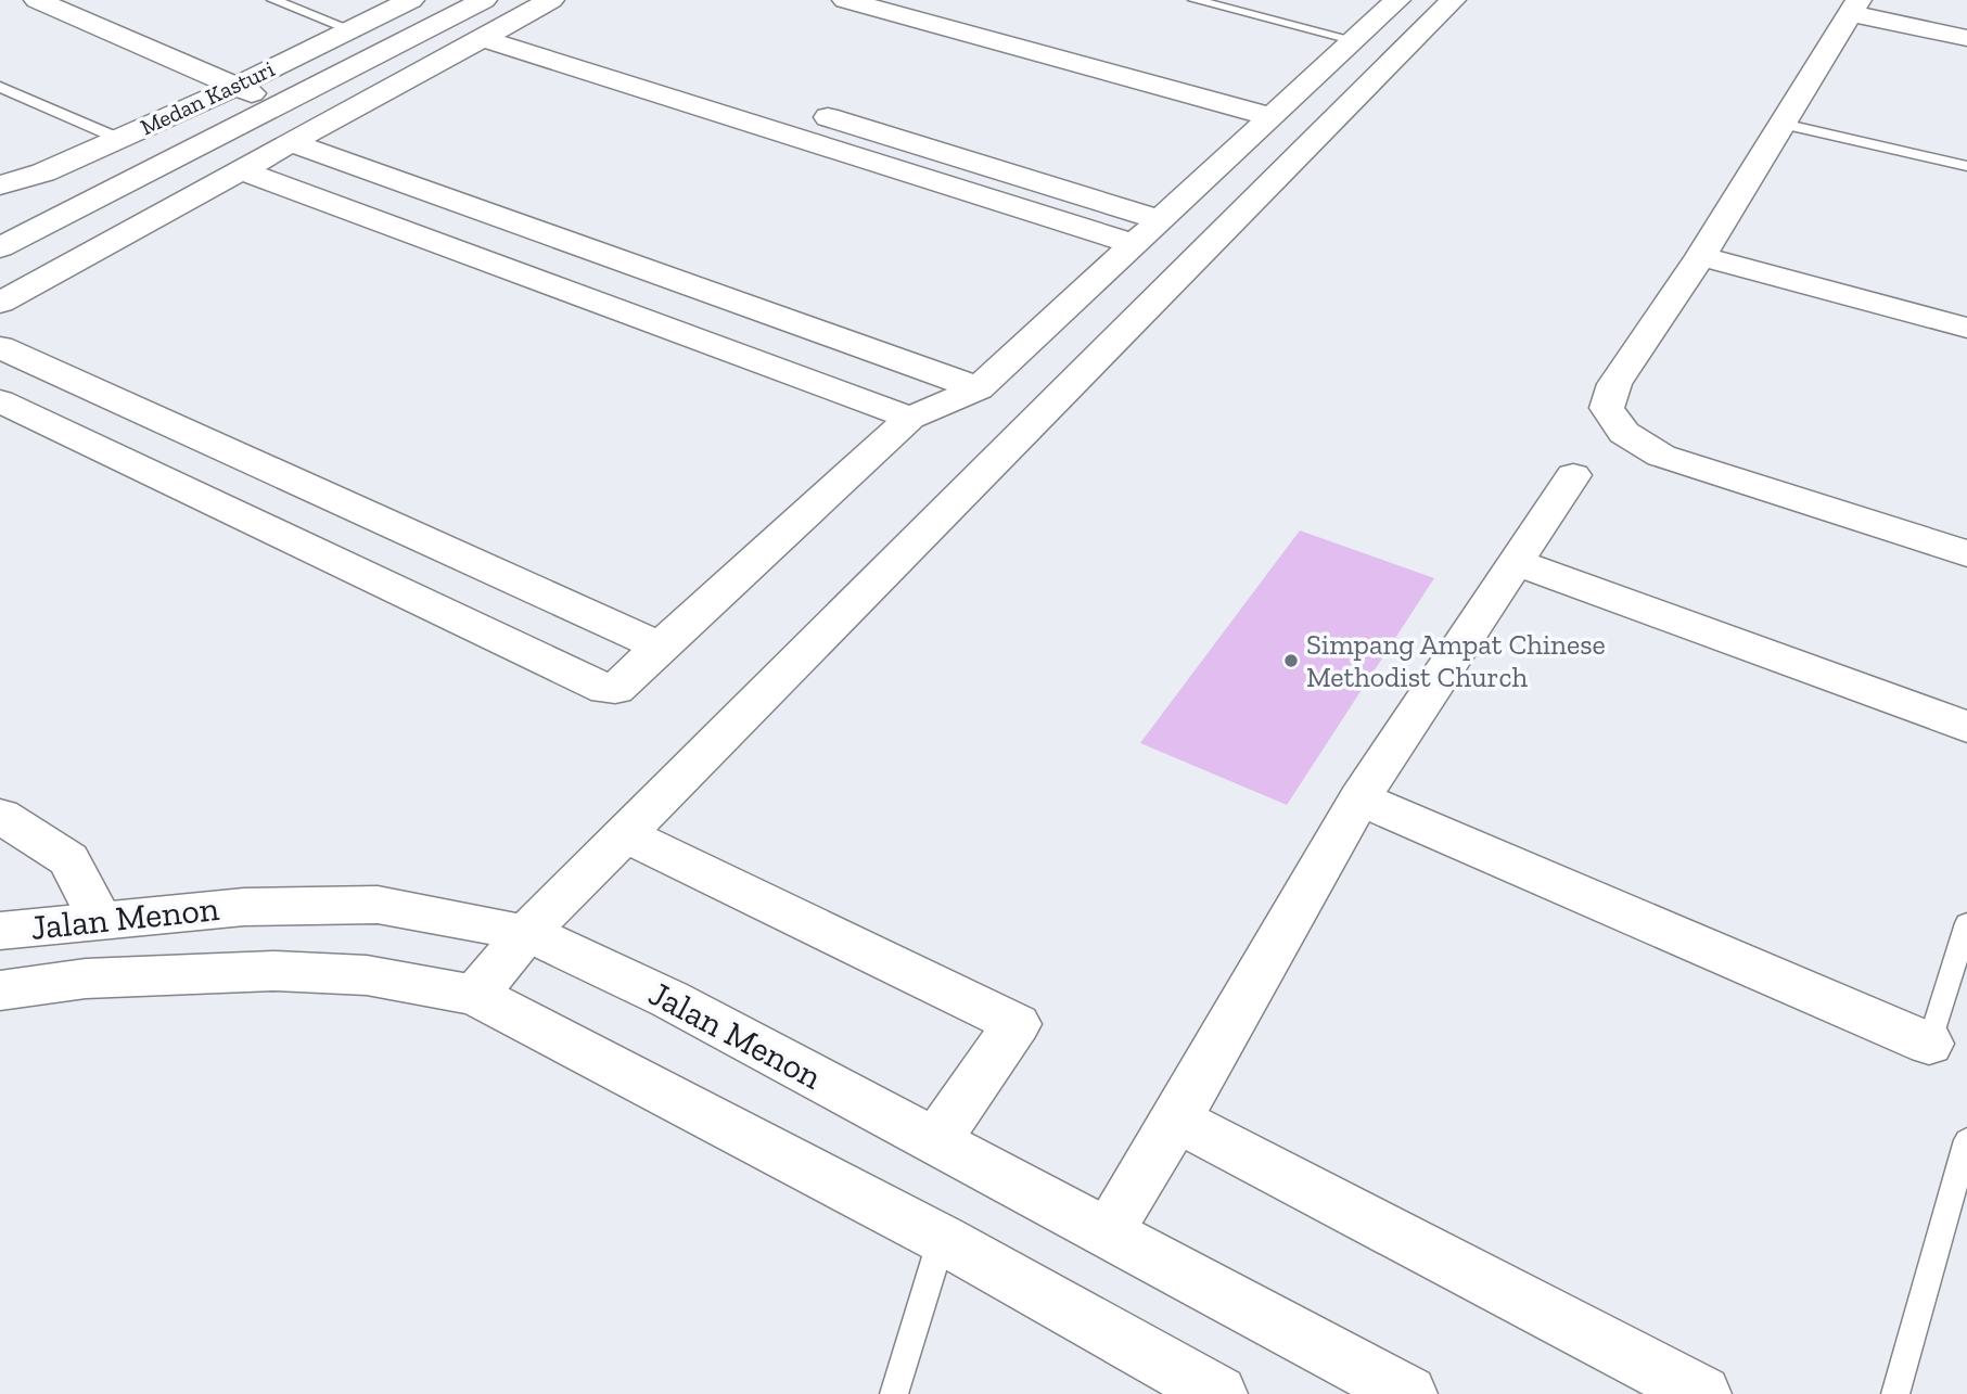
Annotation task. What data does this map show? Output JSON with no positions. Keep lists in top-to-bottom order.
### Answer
{
  "streets": {
    "street": ["Medan Kasturi", "Jalan Menon"]
  },
  "places": ["Simpang Ampat Chinese Methodist Church"]
}
